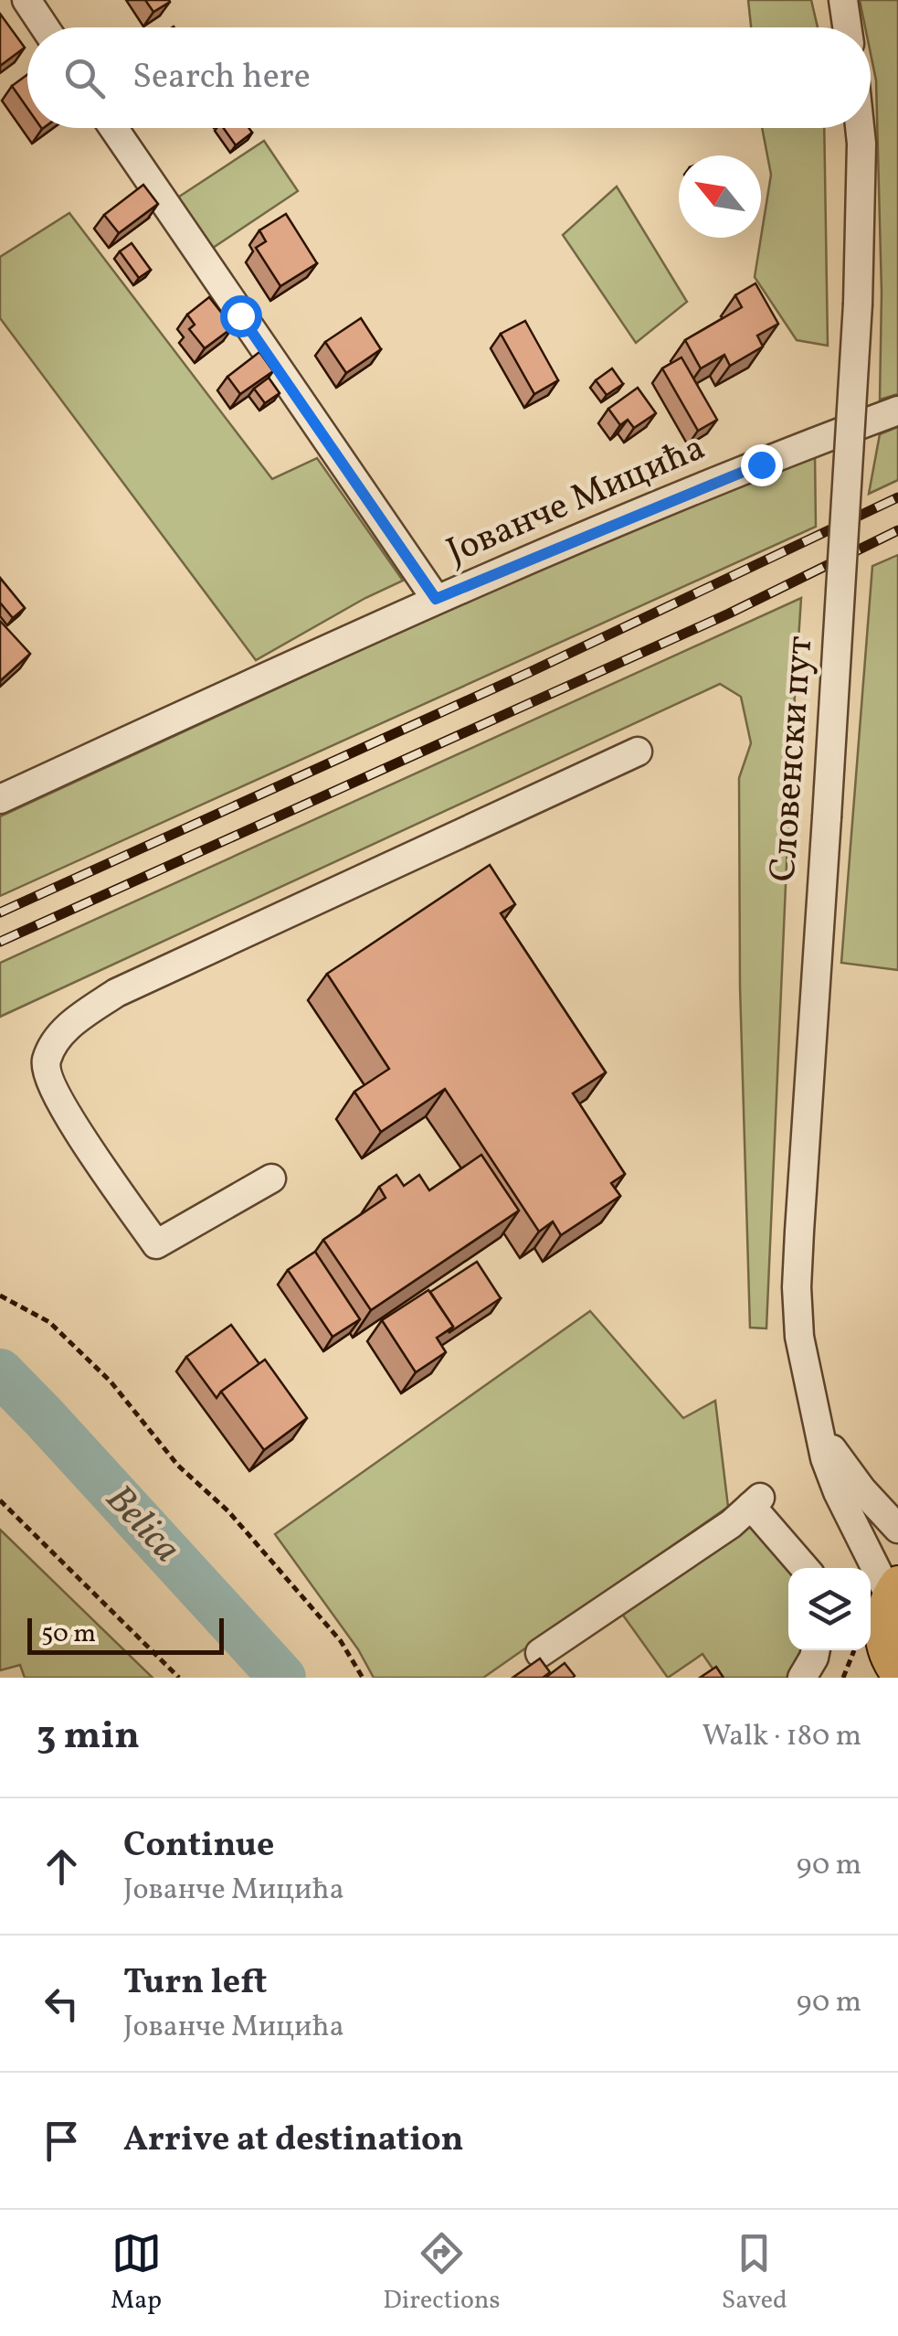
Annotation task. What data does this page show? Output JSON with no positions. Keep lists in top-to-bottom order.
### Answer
{
  "streets": {
    "street": ["Јованче Мицића", "Словенски пут"]
  },
  "water": ["Belica"],
  "scale_bar": "50 m",
  "north": "top left",
  "page": {
    "search": "Search here",
    "scale": "50 m",
    "heading": ["3 min", "Walk · 180 m"],
    "list": [
      ["Continue", "Јованче Мицића", "90 m"],
      ["Turn left", "Јованче Мицића", "90 m"],
      "Arrive at destination"
    ],
    "nav": ["Map", "Directions", "Saved"]
  }
}
